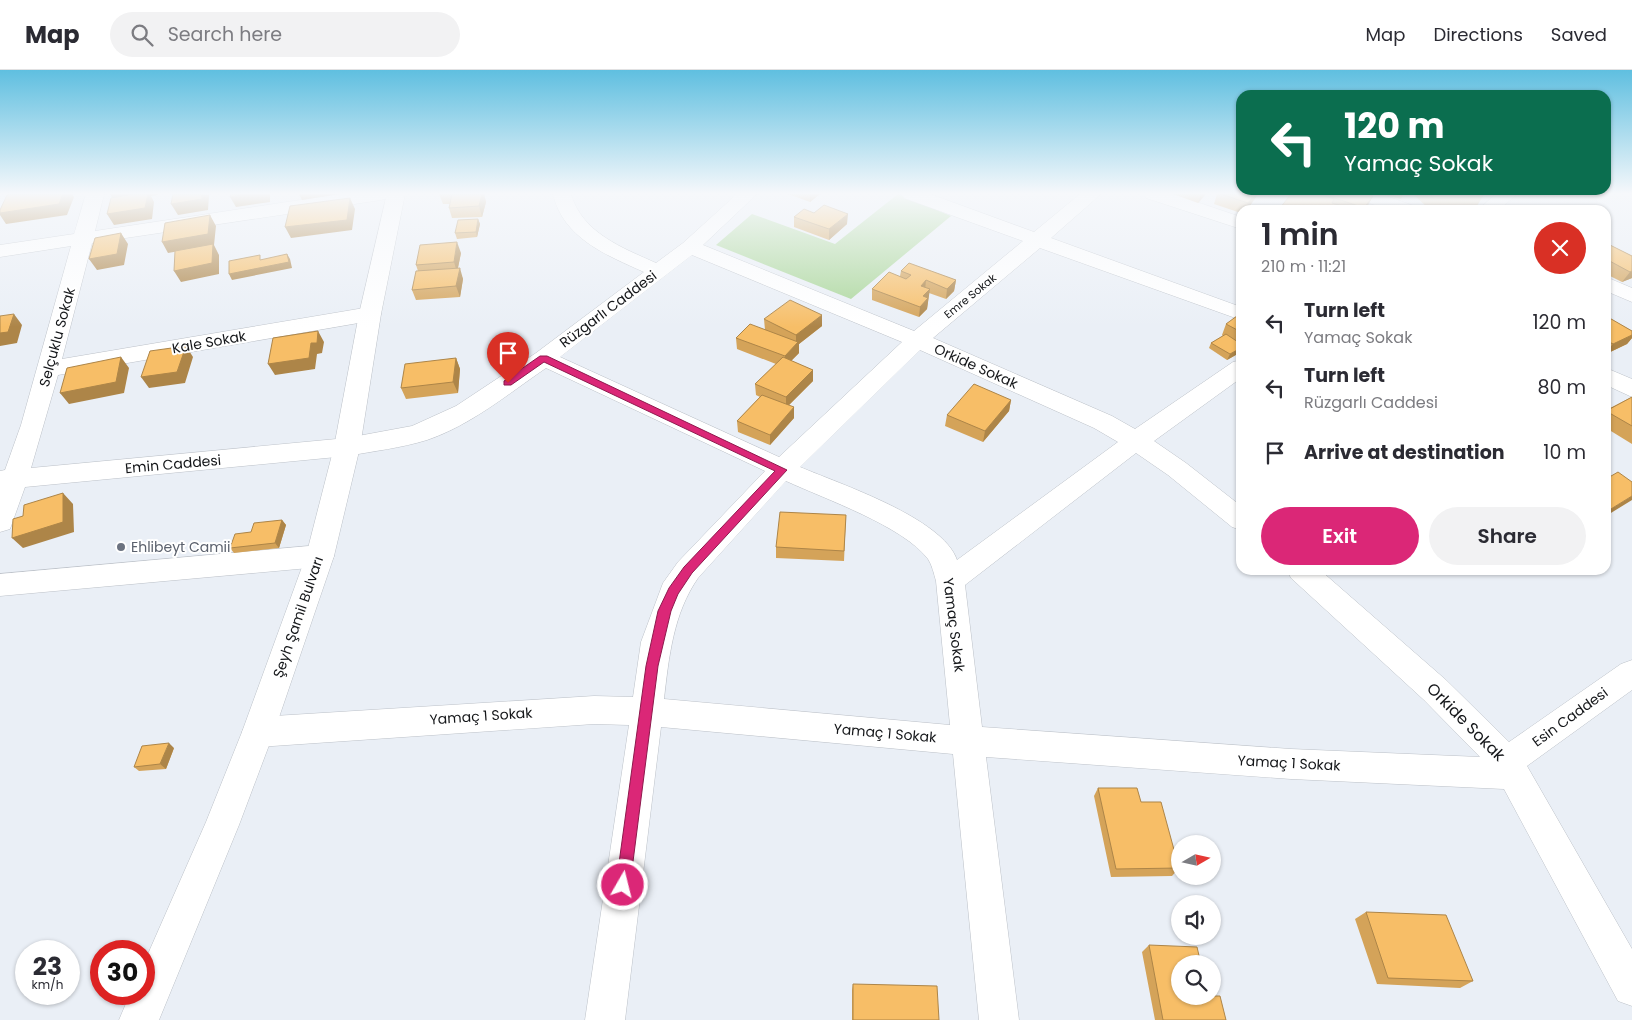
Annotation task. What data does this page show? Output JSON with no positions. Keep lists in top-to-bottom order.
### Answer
{
  "streets": {
    "street": [
      "Emre Sokak",
      "Rüzgarlı Caddesi",
      "Selçuklu Sokak",
      "Kale Sokak",
      "Orkide Sokak",
      "Emin Caddesi",
      "Şeyh Şamil Bulvarı",
      "Yamaç Sokak",
      "Yamaç 1 Sokak",
      "Esin Caddesi"
    ]
  },
  "crossings": [
    ["Emre Sokak", "Orkide Sokak"],
    ["Emre Sokak", "Yamaç Sokak"],
    ["Emre Sokak", "Yamaç 1 Sokak"],
    ["Rüzgarlı Caddesi", "Orkide Sokak"],
    ["Rüzgarlı Caddesi", "Emin Caddesi"],
    ["Rüzgarlı Caddesi", "Şeyh Şamil Bulvarı"],
    ["Rüzgarlı Caddesi", "Yamaç Sokak"],
    ["Selçuklu Sokak", "Kale Sokak"],
    ["Selçuklu Sokak", "Emin Caddesi"],
    ["Kale Sokak", "Şeyh Şamil Bulvarı"],
    ["Orkide Sokak", "Yamaç 1 Sokak"],
    ["Orkide Sokak", "Esin Caddesi"],
    ["Emin Caddesi", "Şeyh Şamil Bulvarı"],
    ["Şeyh Şamil Bulvarı", "Yamaç 1 Sokak"],
    ["Yamaç Sokak", "Yamaç 1 Sokak"],
    ["Yamaç 1 Sokak", "Esin Caddesi"]
  ],
  "places": ["Ehlibeyt Camii"],
  "north": "right",
  "page": {
    "header": "Map",
    "search": "Search here",
    "nav": ["Map", "Directions", "Saved"],
    "turn": ["120 m", "Yamaç Sokak"],
    "heading": ["1 min", "210 m · 11:21"],
    "list": [
      {
        "name": "Turn left",
        "note": "Yamaç Sokak",
        "value": "120 m"
      },
      {
        "name": "Turn left",
        "note": "Rüzgarlı Caddesi",
        "value": "80 m"
      },
      {
        "name": "Arrive at destination",
        "value": "10 m"
      }
    ],
    "buttons": ["Exit", "Share"],
    "speed": "23 km/h",
    "limit": "30"
  }
}
